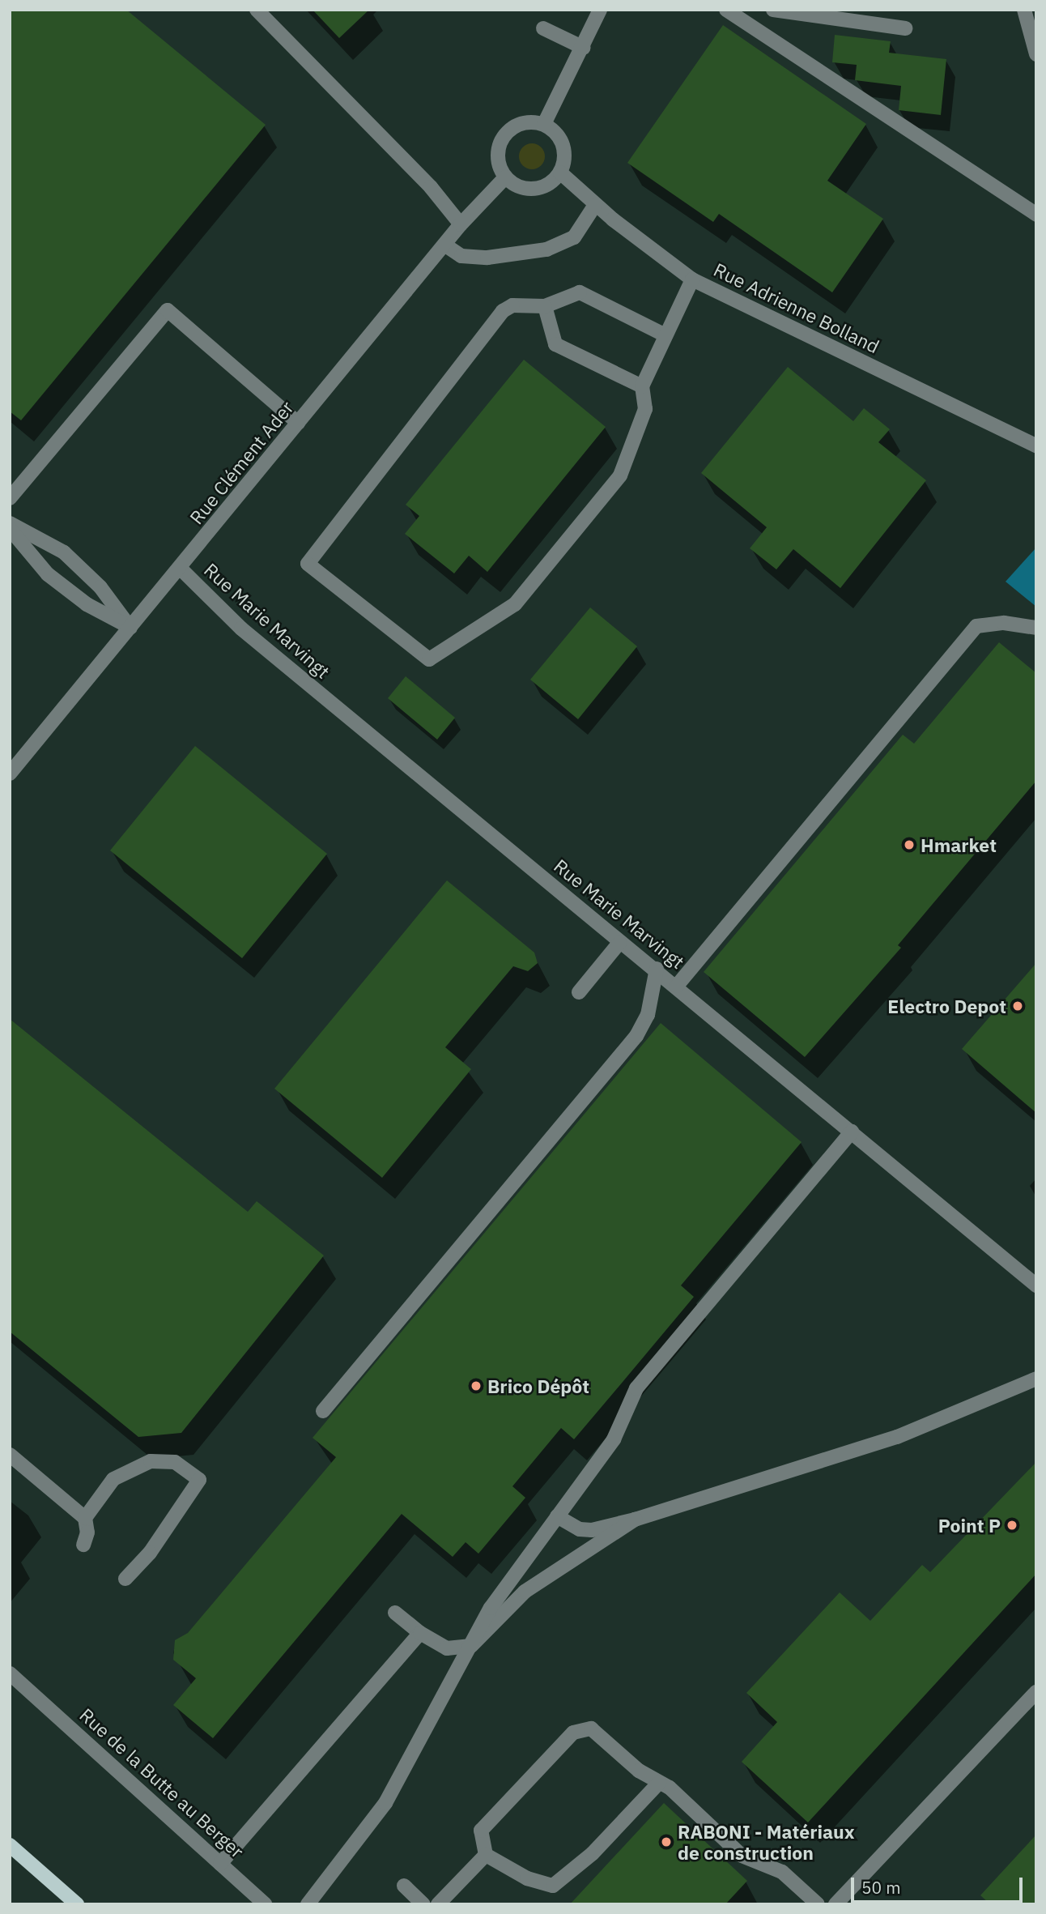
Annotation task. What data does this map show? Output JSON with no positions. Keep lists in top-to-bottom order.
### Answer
{
  "streets": {
    "street": [
      "Rue Adrienne Bolland",
      "Rue Clément Ader",
      "Rue Marie Marvingt",
      "Rue de la Butte au Berger"
    ]
  },
  "crossings": [
    ["Rue Adrienne Bolland", "Rue Clément Ader"],
    ["Rue Clément Ader", "Rue Marie Marvingt"]
  ],
  "places": [
    "Hmarket",
    "Electro Depot",
    "Brico Dépôt",
    "Point P",
    "RABONI - Matériaux de construction"
  ],
  "scale_bar": "50 m"
}
